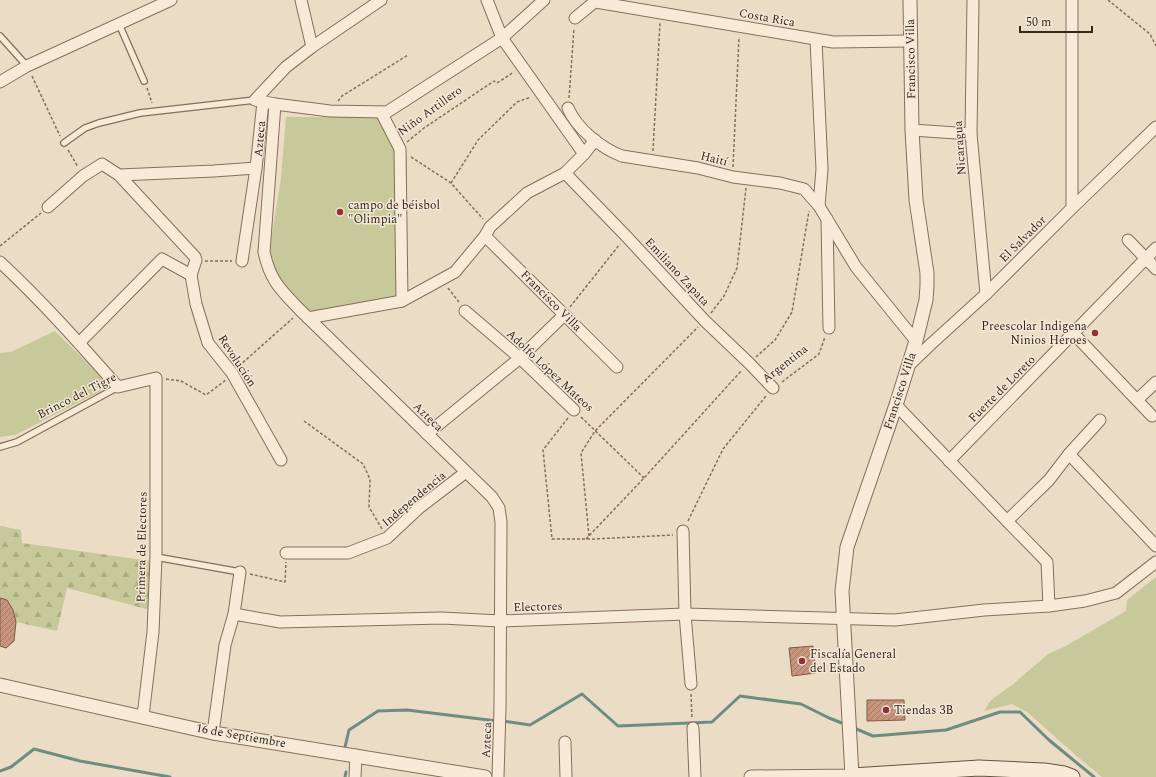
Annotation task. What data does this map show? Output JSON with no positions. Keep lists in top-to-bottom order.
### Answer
{
  "streets": {
    "street": [
      "Costa Rica",
      "Francisco Villa",
      "Niño Artillero",
      "Azteca",
      "Nicaragua",
      "Haití",
      "El Salvador",
      "Emiliano Zapata",
      "Revolución",
      "Adolfo López Mateos",
      "Fuerte de Loreto",
      "Brinco del Tigre",
      "Independencia",
      "Primera de Electores",
      "Electores",
      "16 de Septiembre"
    ],
    "path": ["Argentina"]
  },
  "crossings": [
    ["Costa Rica", "Francisco Villa"],
    ["Francisco Villa", "Haití"],
    ["Francisco Villa", "El Salvador"],
    ["Francisco Villa", "Electores"],
    ["Azteca", "Independencia"],
    ["Azteca", "Electores"],
    ["Nicaragua", "El Salvador"],
    ["Emiliano Zapata", "Argentina"],
    ["Brinco del Tigre", "Primera de Electores"],
    ["Primera de Electores", "16 de Septiembre"]
  ],
  "places": [
    "campo de béisbol \"Olimpia\"",
    "Preescolar Indigena Ninios Heroes",
    "Fiscalía General del Estado",
    "Tiendas 3B"
  ],
  "scale_bar": "50 m"
}
